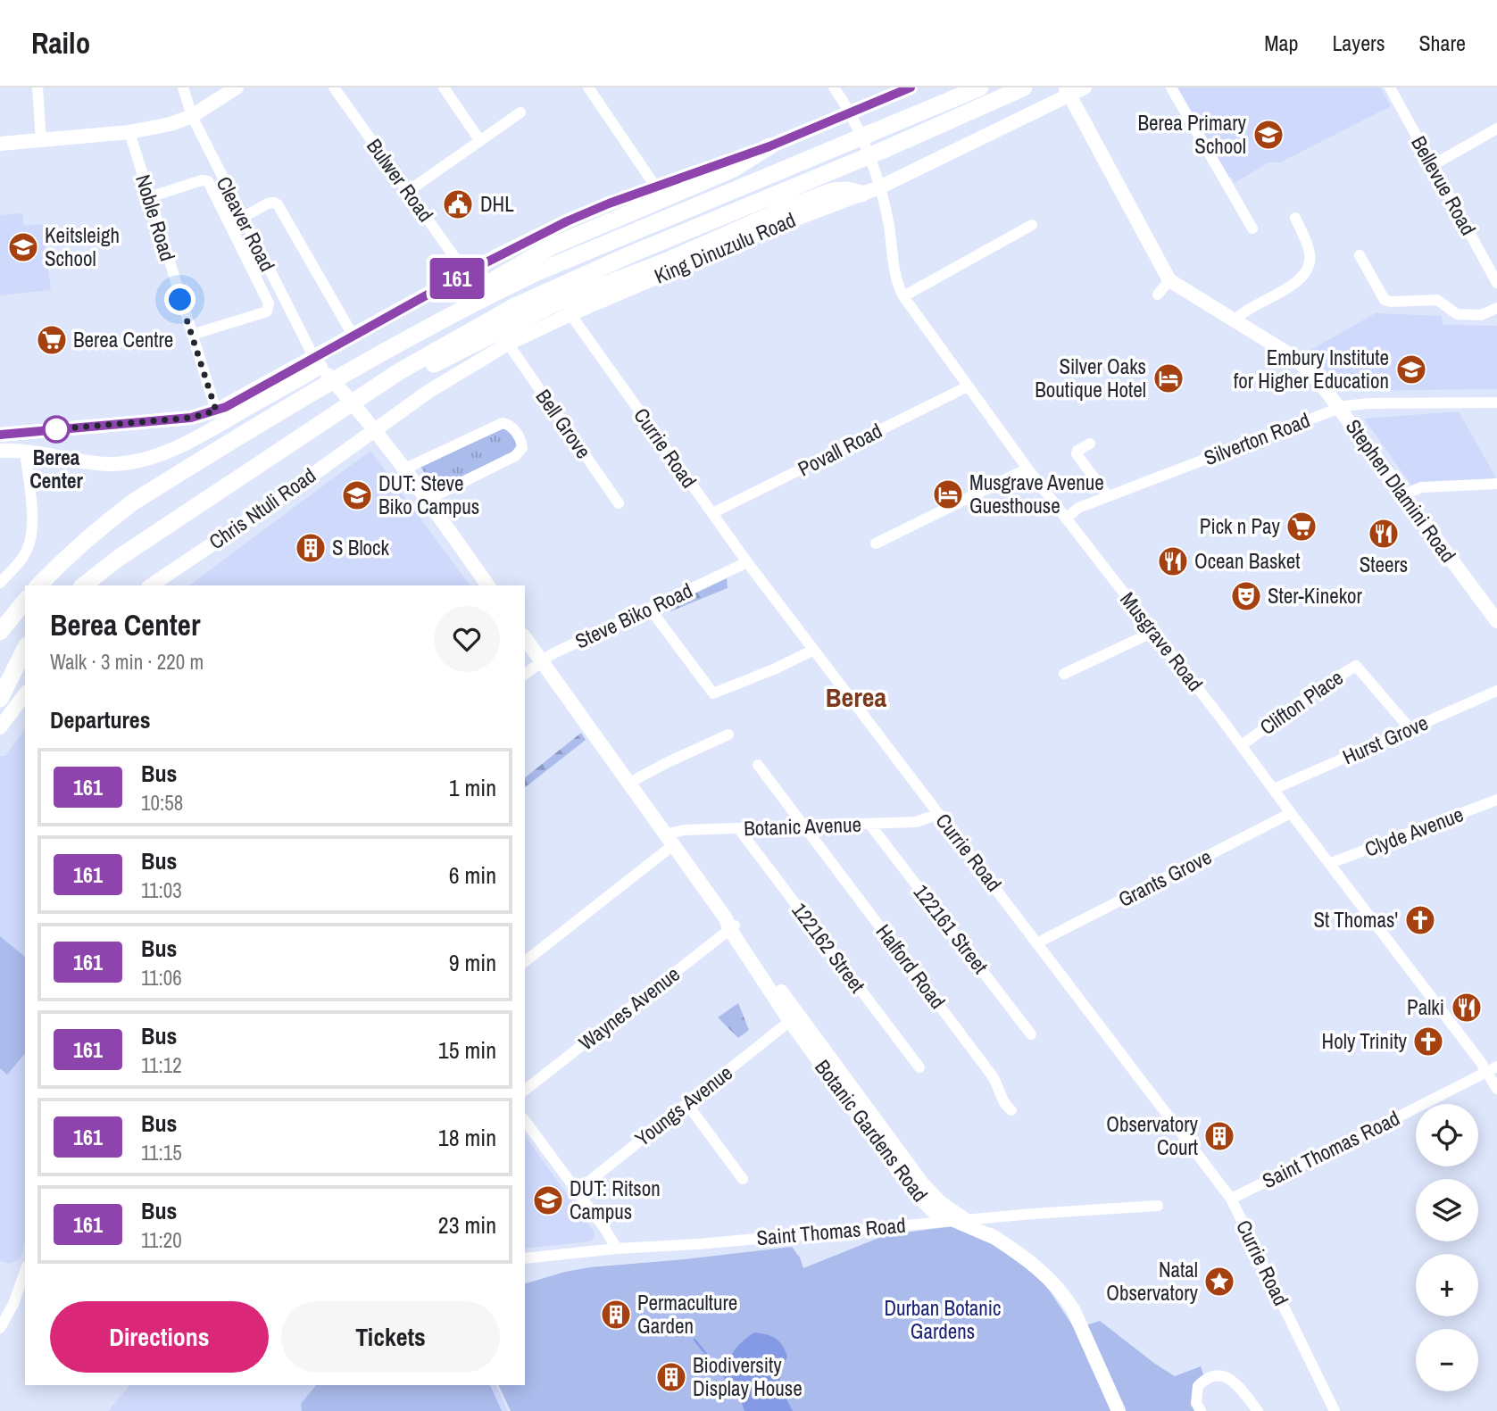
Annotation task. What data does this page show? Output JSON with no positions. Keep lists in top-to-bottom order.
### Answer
{
  "streets": {
    "main road": [
      "King Dinuzulu Road",
      "Stephen Dlamini Road",
      "Chris Ntuli Road",
      "Botanic Gardens Road"
    ],
    "street": [
      "Bulwer Road",
      "Bellevue Road",
      "Noble Road",
      "Cleaver Road",
      "Bell Grove",
      "Silverton Road",
      "Currie Road",
      "Povall Road",
      "Steve Biko Road",
      "Musgrave Road",
      "Clifton Place",
      "Hurst Grove",
      "Botanic Avenue",
      "Clyde Avenue",
      "Grants Grove",
      "122161 Street",
      "122162 Street",
      "Halford Road",
      "Waynes Avenue",
      "Youngs Avenue",
      "Saint Thomas Road"
    ]
  },
  "crossings": [
    ["King Dinuzulu Road", "Bell Grove"],
    ["King Dinuzulu Road", "Currie Road"],
    ["King Dinuzulu Road", "Stephen Dlamini Road"],
    ["King Dinuzulu Road", "Chris Ntuli Road"],
    ["King Dinuzulu Road", "Musgrave Road"],
    ["Silverton Road", "Stephen Dlamini Road"],
    ["Silverton Road", "Musgrave Road"],
    ["Currie Road", "Povall Road"],
    ["Currie Road", "Steve Biko Road"],
    ["Currie Road", "Botanic Avenue"],
    ["Currie Road", "Grants Grove"],
    ["Currie Road", "Saint Thomas Road"],
    ["Povall Road", "Musgrave Road"],
    ["Steve Biko Road", "Botanic Gardens Road"],
    ["Musgrave Road", "Clifton Place"],
    ["Musgrave Road", "Hurst Grove"],
    ["Musgrave Road", "Clyde Avenue"],
    ["Musgrave Road", "Grants Grove"],
    ["Musgrave Road", "Saint Thomas Road"],
    ["Clifton Place", "Hurst Grove"],
    ["Botanic Avenue", "122161 Street"],
    ["Botanic Avenue", "122162 Street"],
    ["Botanic Avenue", "Halford Road"],
    ["Botanic Avenue", "Botanic Gardens Road"],
    ["Waynes Avenue", "Botanic Gardens Road"],
    ["Youngs Avenue", "Botanic Gardens Road"],
    ["Botanic Gardens Road", "Saint Thomas Road"]
  ],
  "districts": ["Berea"],
  "parks": ["Durban Botanic Gardens"],
  "places": {
    "school or university": [
      "Berea Primary School",
      "Keitsleigh School",
      "Embury Institute for Higher Education",
      "DUT: Steve Biko Campus",
      "DUT: Ritson Campus"
    ],
    "public building": ["DHL"],
    "supermarket": ["Berea Centre", "Pick n Pay"],
    "hotel": ["Silver Oaks Boutique Hotel", "Musgrave Avenue Guesthouse"],
    "other": ["Berea Center"],
    "restaurant": ["Steers", "Ocean Basket", "Palki"],
    "building": [
      "S Block",
      "Observatory Court",
      "Permaculture Garden",
      "Biodiversity Display House"
    ],
    "theatre": ["Ster-Kinekor"],
    "church": ["St Thomas'", "Holy Trinity"],
    "place": ["Natal Observatory"]
  },
  "lines": ["bus line 161"],
  "page": {
    "header": "Railo",
    "nav": ["Map", "Layers", "Share"],
    "on_map": "161",
    "heading": [
      ["Berea Center", "Walk · 3 min · 220 m"],
      "Departures"
    ],
    "list": [
      {
        "mark": "161",
        "name": "Bus",
        "note": "10:58",
        "value": "1 min"
      },
      {
        "mark": "161",
        "name": "Bus",
        "note": "11:03",
        "value": "6 min"
      },
      {
        "mark": "161",
        "name": "Bus",
        "note": "11:06",
        "value": "9 min"
      },
      {
        "mark": "161",
        "name": "Bus",
        "note": "11:12",
        "value": "15 min"
      },
      {
        "mark": "161",
        "name": "Bus",
        "note": "11:15",
        "value": "18 min"
      },
      {
        "mark": "161",
        "name": "Bus",
        "note": "11:20",
        "value": "23 min"
      }
    ],
    "map_buttons": ["+", "−"],
    "buttons": ["Directions", "Tickets"]
  }
}
